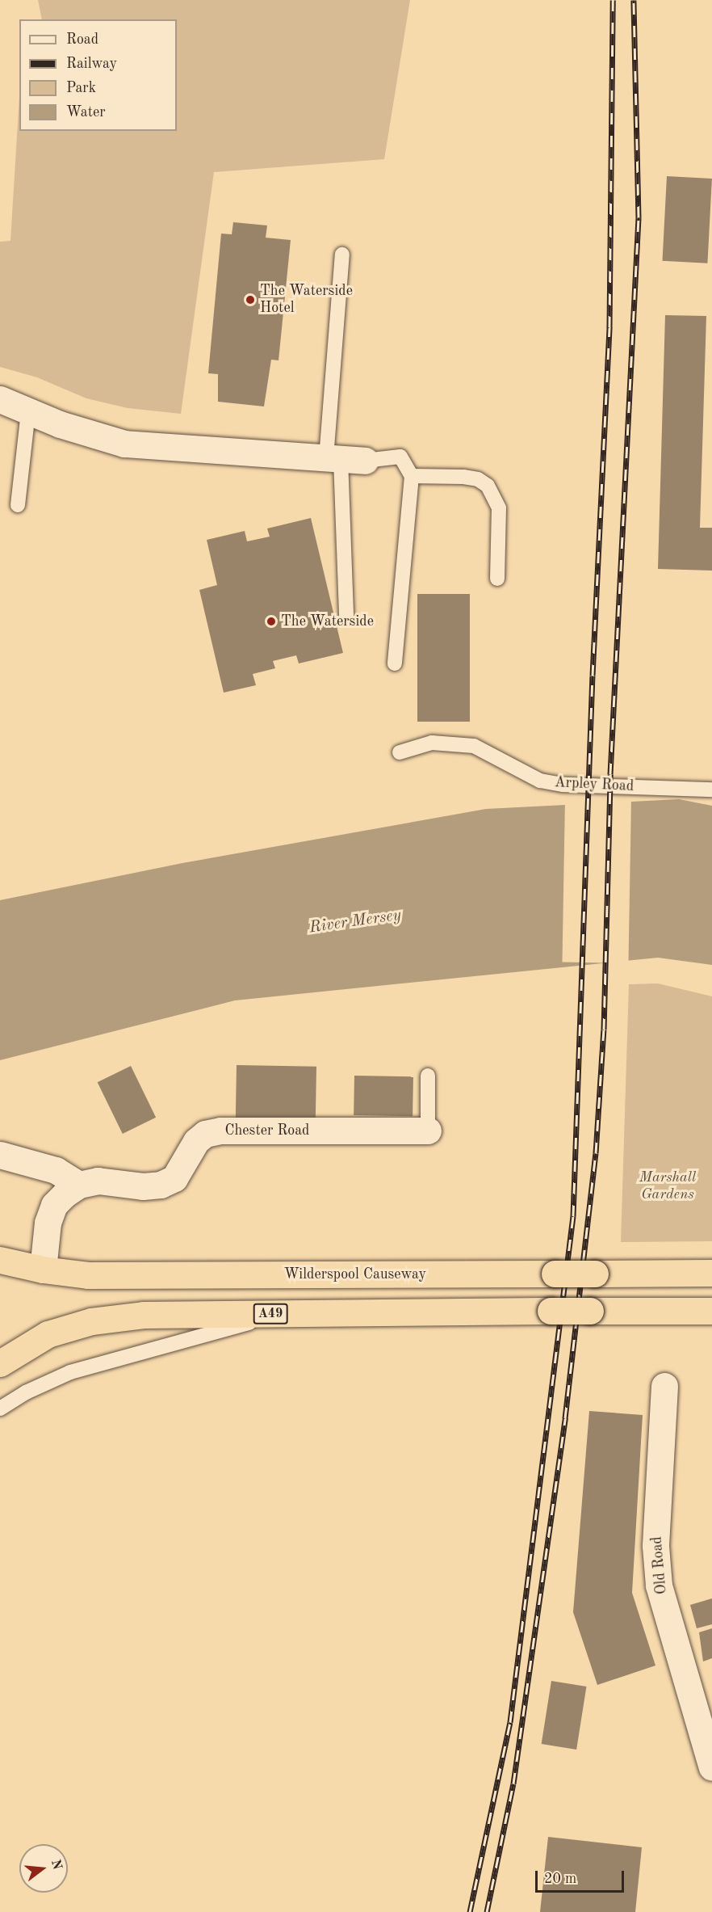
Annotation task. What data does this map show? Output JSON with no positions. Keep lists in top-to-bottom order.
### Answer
{
  "streets": {
    "highway": ["Wilderspool Causeway", "A49"],
    "street": ["Chester Road", "Old Road"],
    "lane": ["Arpley Road"]
  },
  "water": ["River Mersey"],
  "parks": ["Marshall Gardens"],
  "places": ["The Waterside Hotel", "The Waterside"],
  "legend": [
    "Road",
    "Railway",
    "Park",
    "Water"
  ],
  "scale_bar": "20 m",
  "north": "right"
}
